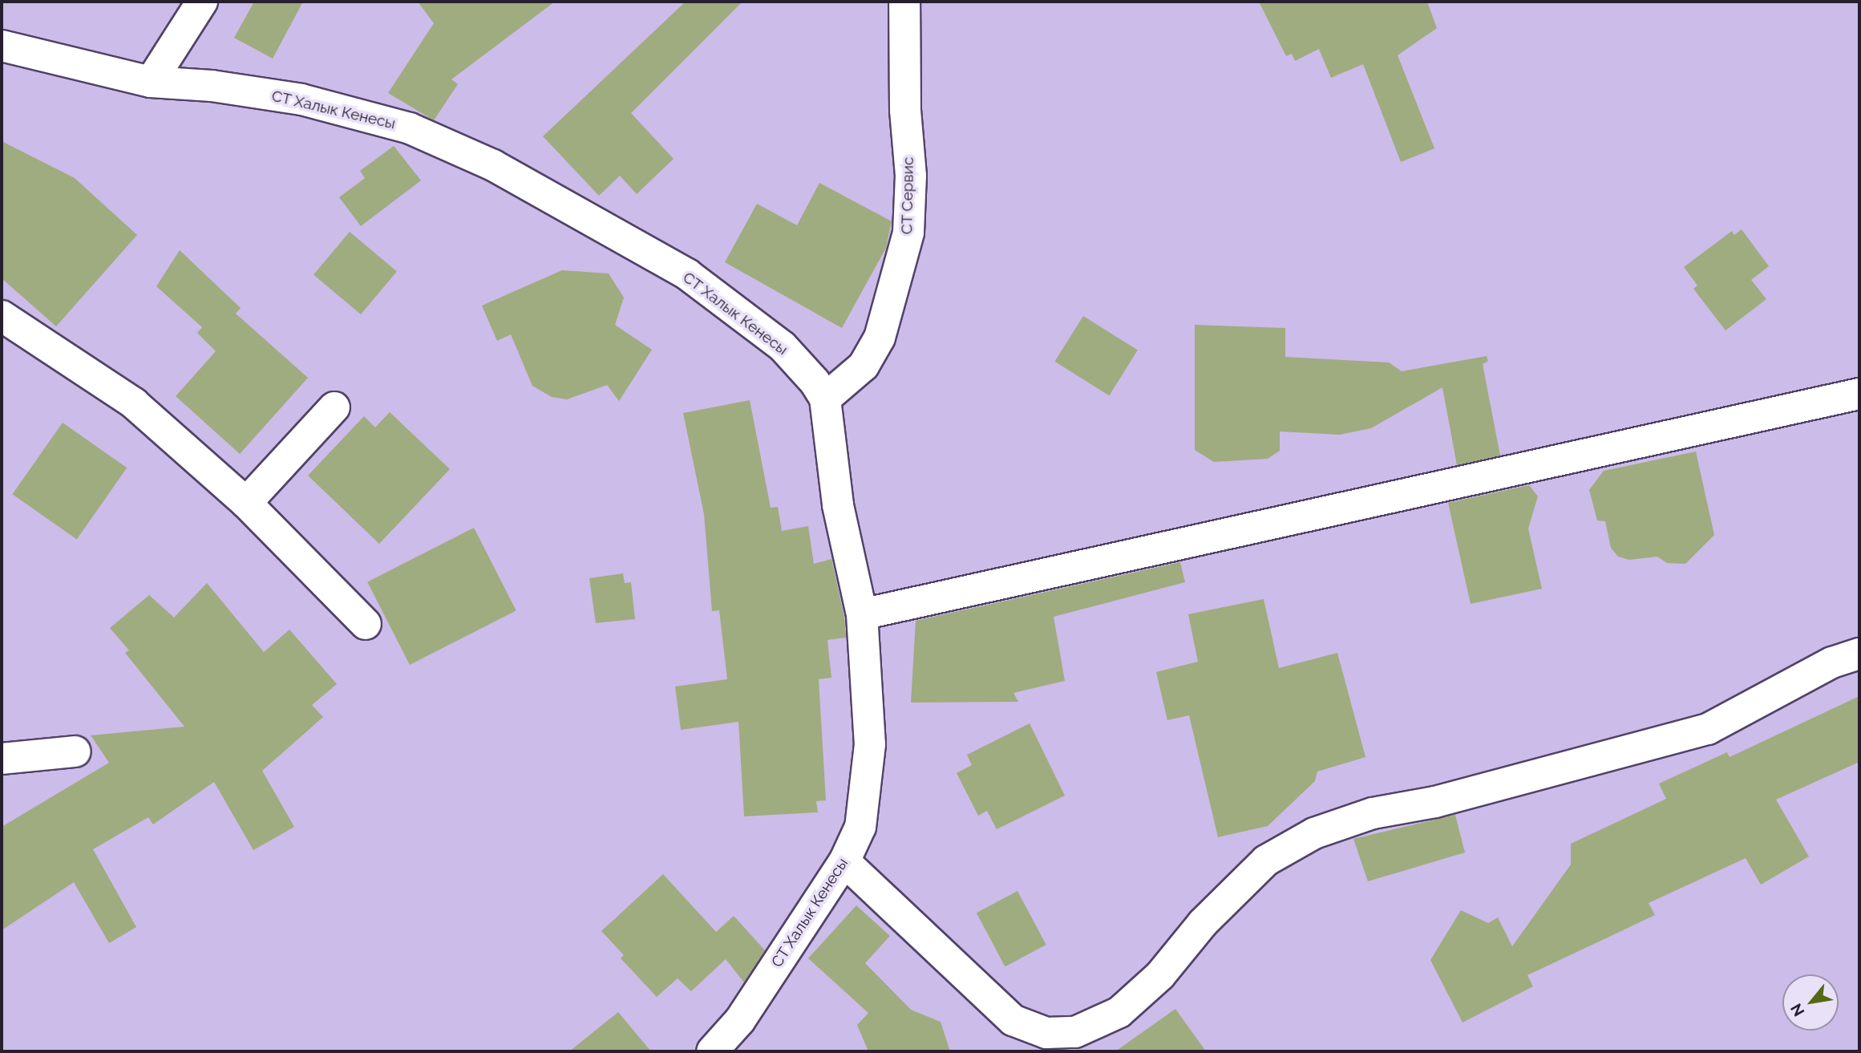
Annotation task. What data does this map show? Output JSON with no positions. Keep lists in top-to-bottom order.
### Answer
{
  "streets": {
    "street": ["СТ Халык Кенесы", "СТ Сервис"]
  },
  "crossings": [
    ["СТ Халык Кенесы", "СТ Сервис"]
  ],
  "north": "bottom left"
}
